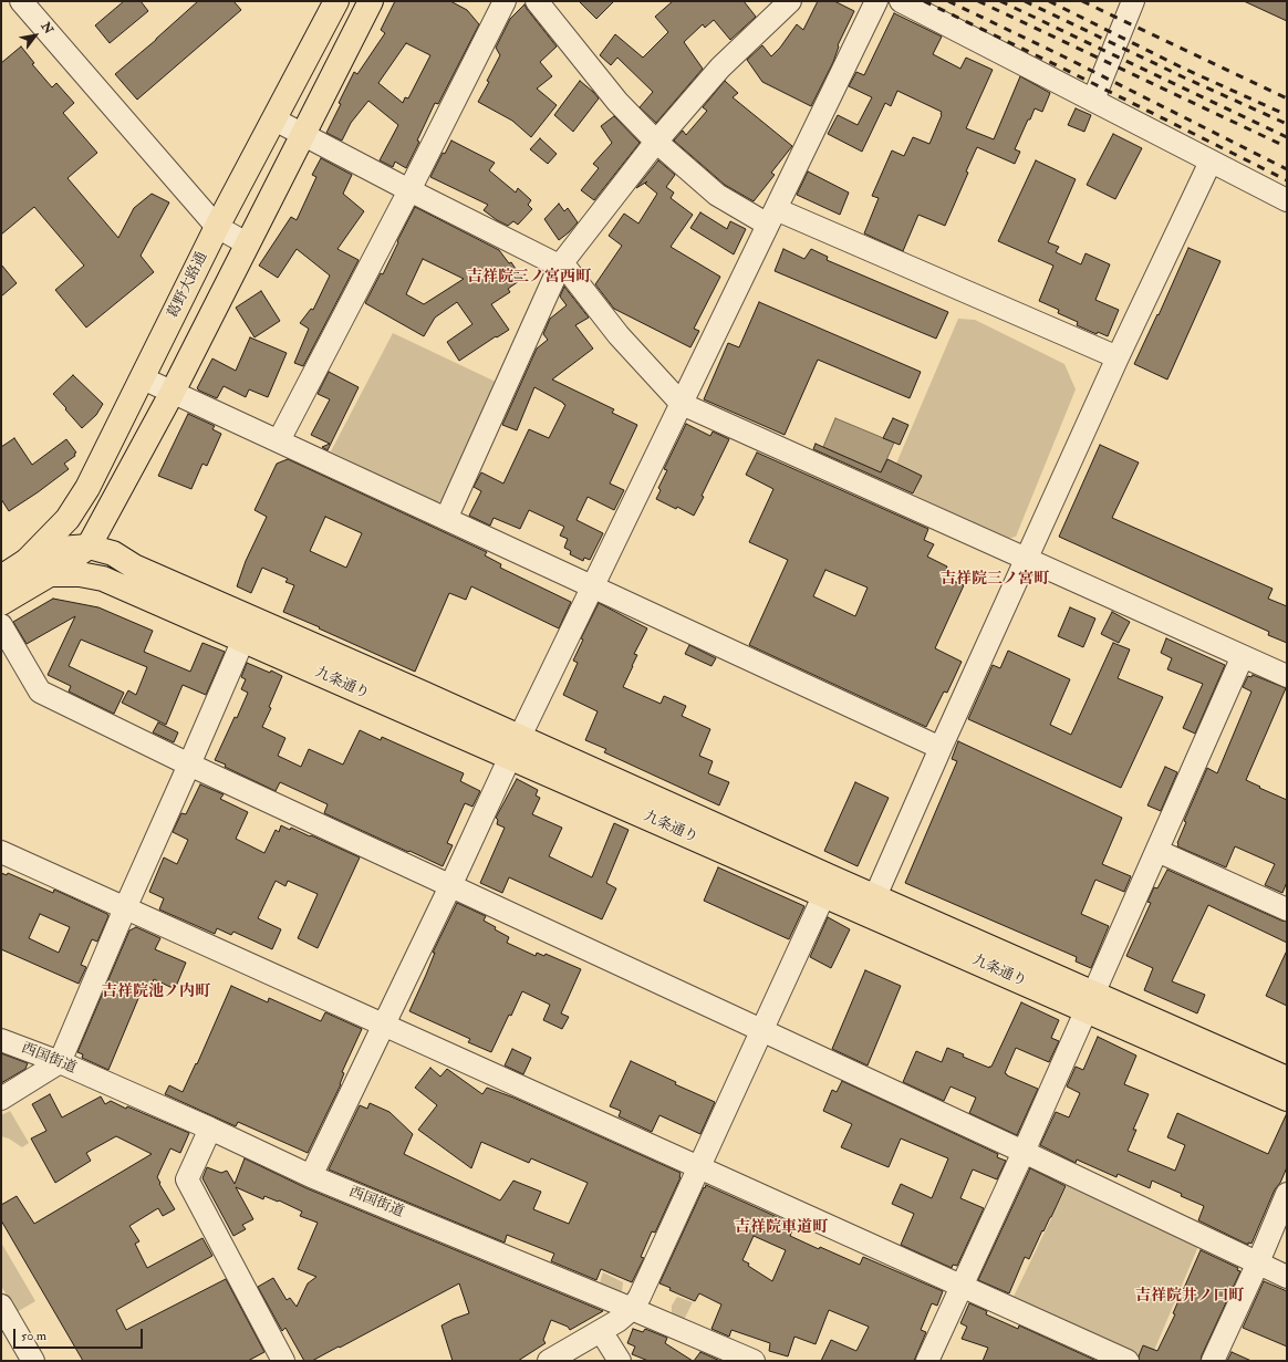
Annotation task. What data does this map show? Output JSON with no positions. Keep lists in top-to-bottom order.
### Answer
{
  "streets": {
    "main road": ["葛野大路通", "九条通り"],
    "street": ["西国街道"]
  },
  "crossings": [
    ["葛野大路通", "九条通り"]
  ],
  "districts": [
    "吉祥院三ノ宮西町",
    "吉祥院三ノ宮町",
    "吉祥院池ノ内町",
    "吉祥院車道町",
    "吉祥院井ノ口町"
  ],
  "scale_bar": "50 m",
  "north": "top right"
}
